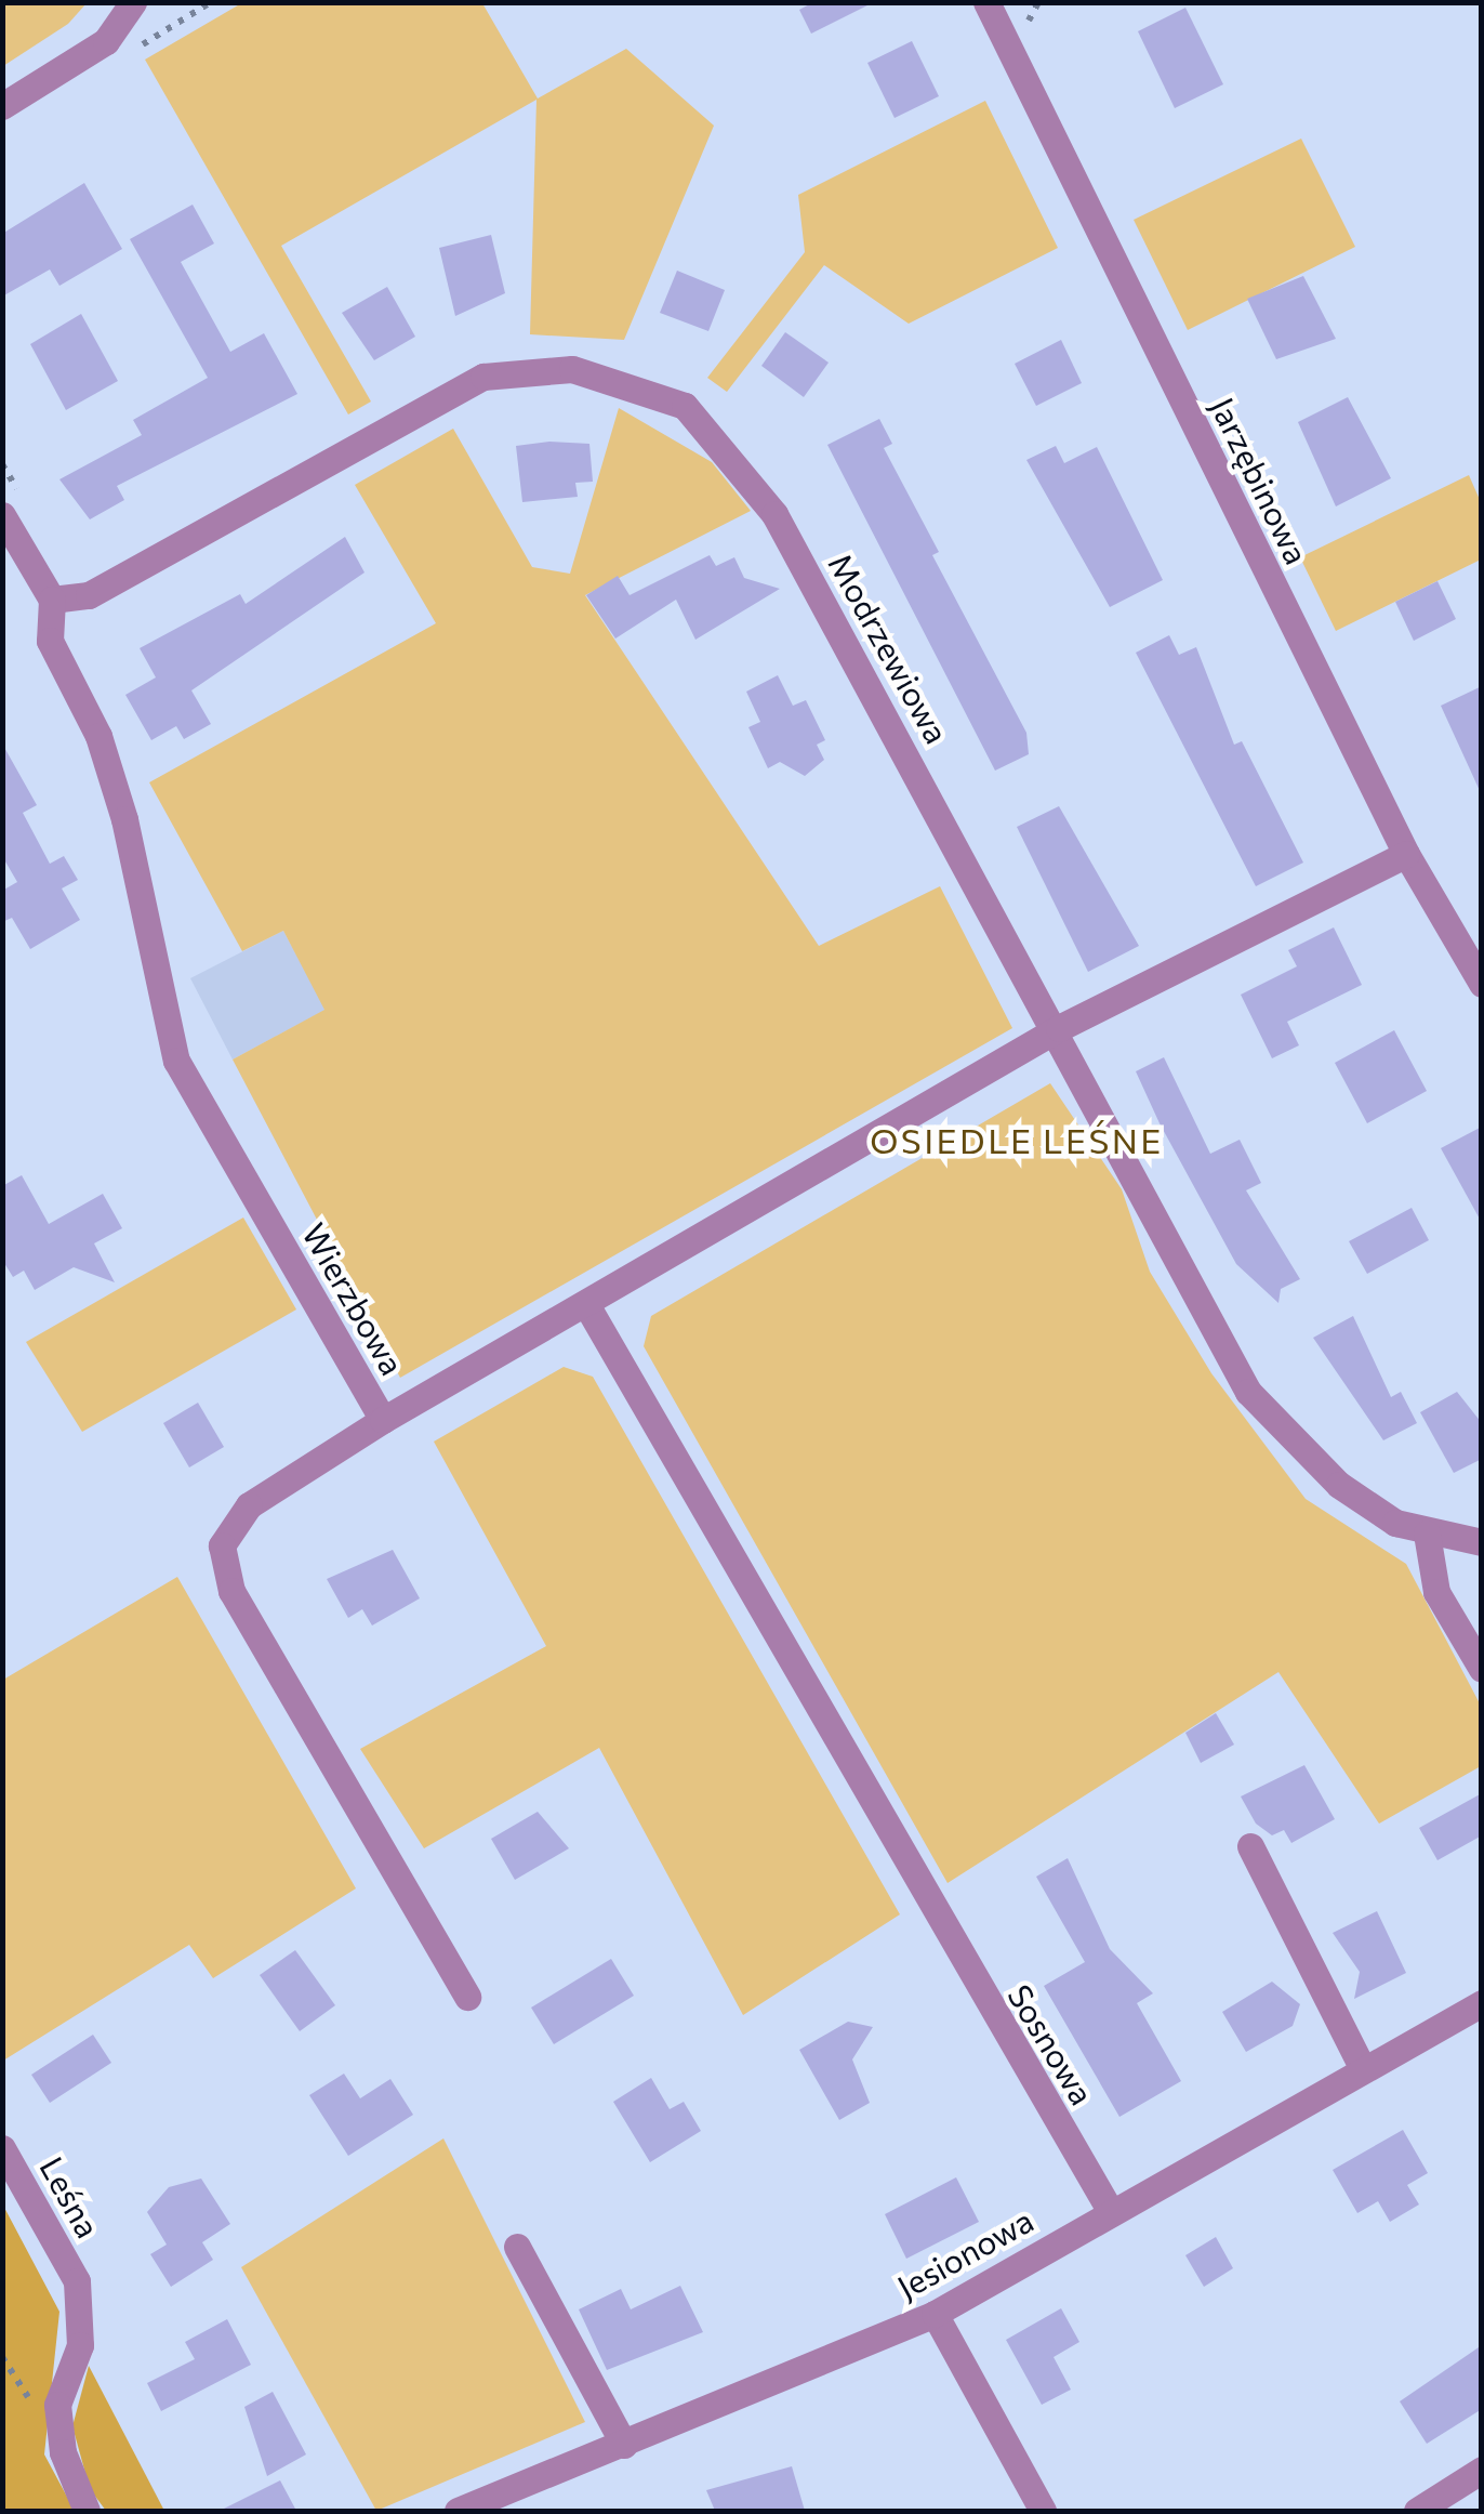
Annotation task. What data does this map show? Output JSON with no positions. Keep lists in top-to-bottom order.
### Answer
{
  "streets": {
    "street": [
      "Jarzębinowa",
      "Modrzewiowa",
      "Wierzbowa",
      "Sosnowa",
      "Leśna",
      "Jesionowa"
    ]
  },
  "crossings": [
    ["Modrzewiowa", "Wierzbowa"],
    ["Sosnowa", "Jesionowa"]
  ],
  "districts": ["OSIEDLE LEŚNE"]
}
